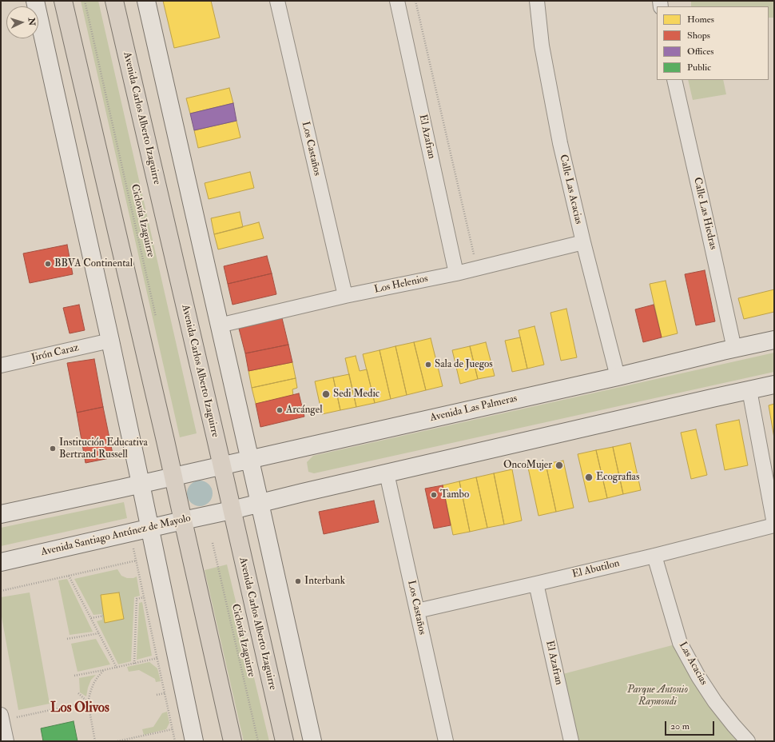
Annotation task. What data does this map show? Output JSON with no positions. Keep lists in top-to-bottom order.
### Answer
{
  "streets": {
    "main road": ["Avenida Carlos Alberto Izaguirre", "Avenida Las Palmeras", "Avenida Santiago Antúnez de Mayolo"],
    "street": [
      "El Azafran",
      "Los Castaños",
      "Calle Las Acacias",
      "Calle Las Hiedras",
      "Los Helenios",
      "Jirón Caraz",
      "El Abutilon",
      "Las Acacias"
    ],
    "path": ["Ciclovía Izaguirre"]
  },
  "crossings": [
    ["Avenida Carlos Alberto Izaguirre", "Avenida Las Palmeras"],
    ["Avenida Carlos Alberto Izaguirre", "Avenida Santiago Antúnez de Mayolo"],
    ["El Azafran", "Los Helenios"],
    ["El Azafran", "El Abutilon"],
    ["Los Castaños", "Los Helenios"],
    ["Los Castaños", "El Abutilon"],
    ["Calle Las Acacias", "Los Helenios"],
    ["Calle Las Acacias", "Avenida Las Palmeras"],
    ["Calle Las Hiedras", "Avenida Las Palmeras"],
    ["El Abutilon", "Las Acacias"]
  ],
  "districts": ["Los Olivos"],
  "parks": ["Parque Antonio Raymondi"],
  "places": [
    "BBVA Continental",
    "Sala de Juegos",
    "Sedi Medic",
    "Arcángel",
    "Institución Educativa Bertrand Russell",
    "OncoMujer",
    "Ecografias",
    "Tambo",
    "Interbank"
  ],
  "legend": [
    "Homes",
    "Shops",
    "Offices",
    "Public"
  ],
  "scale_bar": "20 m",
  "north": "right"
}
